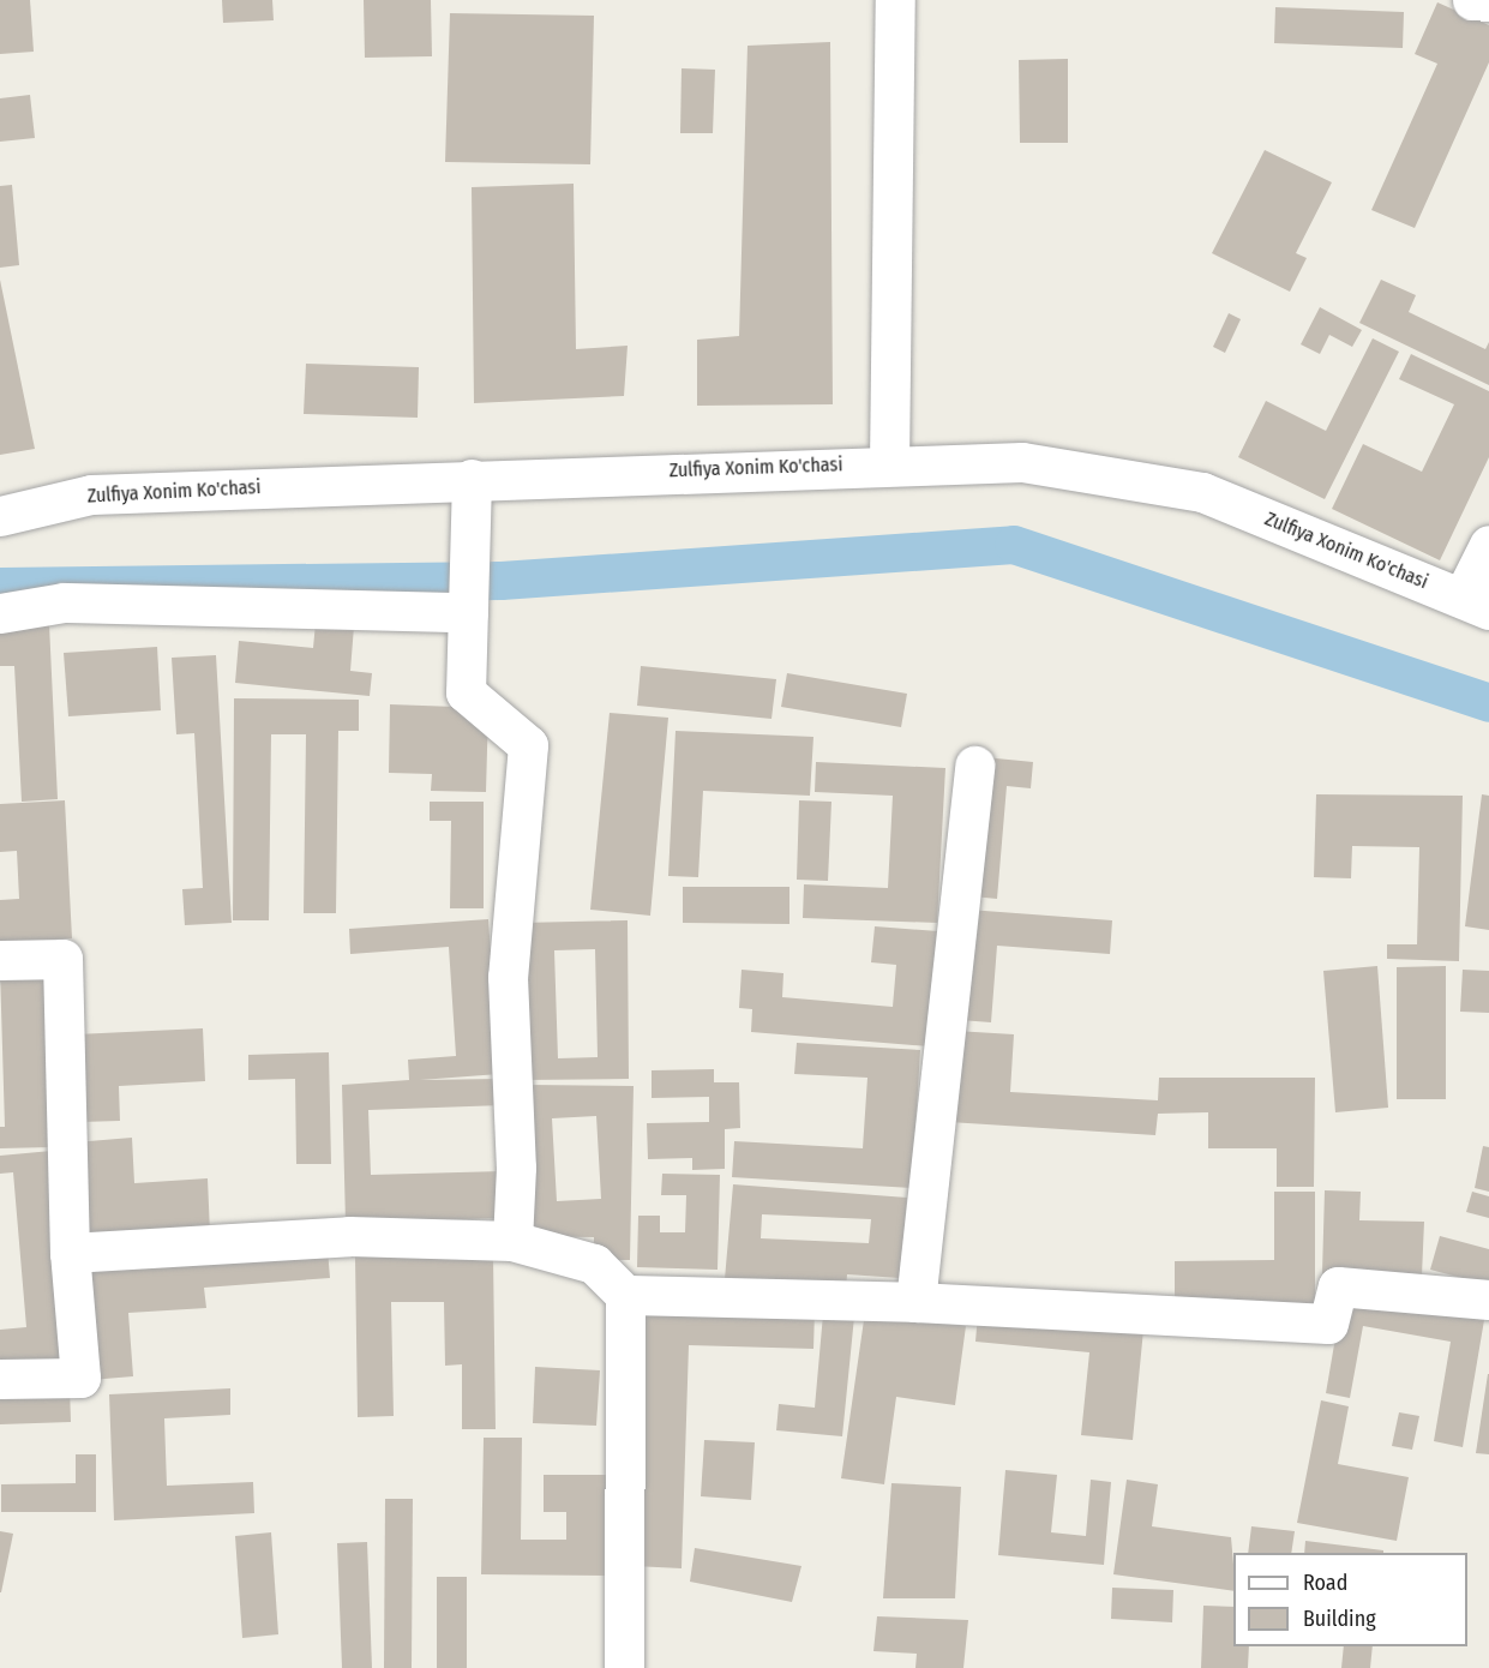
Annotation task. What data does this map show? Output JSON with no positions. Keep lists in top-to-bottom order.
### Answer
{
  "streets": {
    "street": ["Zulfiya Xonim Ko'chasi"]
  },
  "legend": ["Road", "Building"]
}
